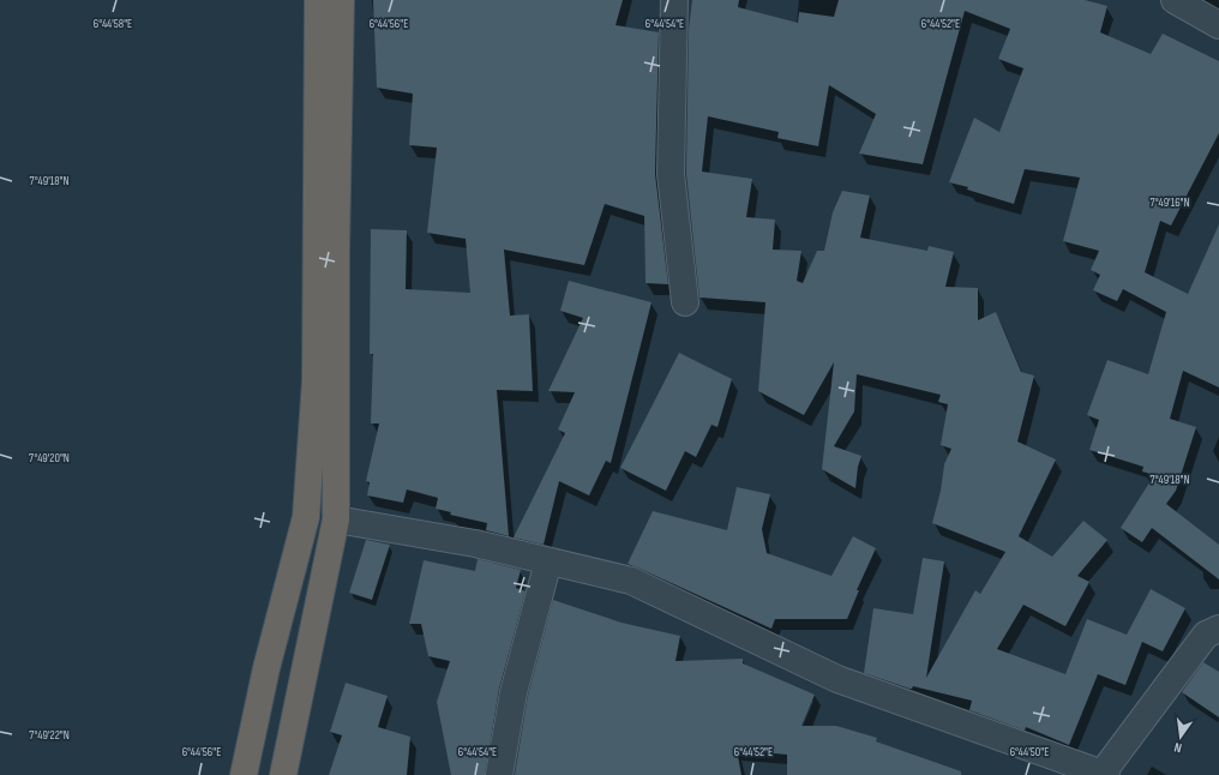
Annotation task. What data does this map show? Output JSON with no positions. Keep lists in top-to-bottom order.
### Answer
{
  "north": "bottom",
  "coordinates": [
    "6°44'58\"E",
    "6°44'56\"E",
    "6°44'54\"E",
    "6°44'52\"E",
    "7°49'18\"N",
    "7°49'16\"N",
    "7°49'20\"N",
    "7°49'22\"N",
    "6°44'50\"E"
  ]
}
